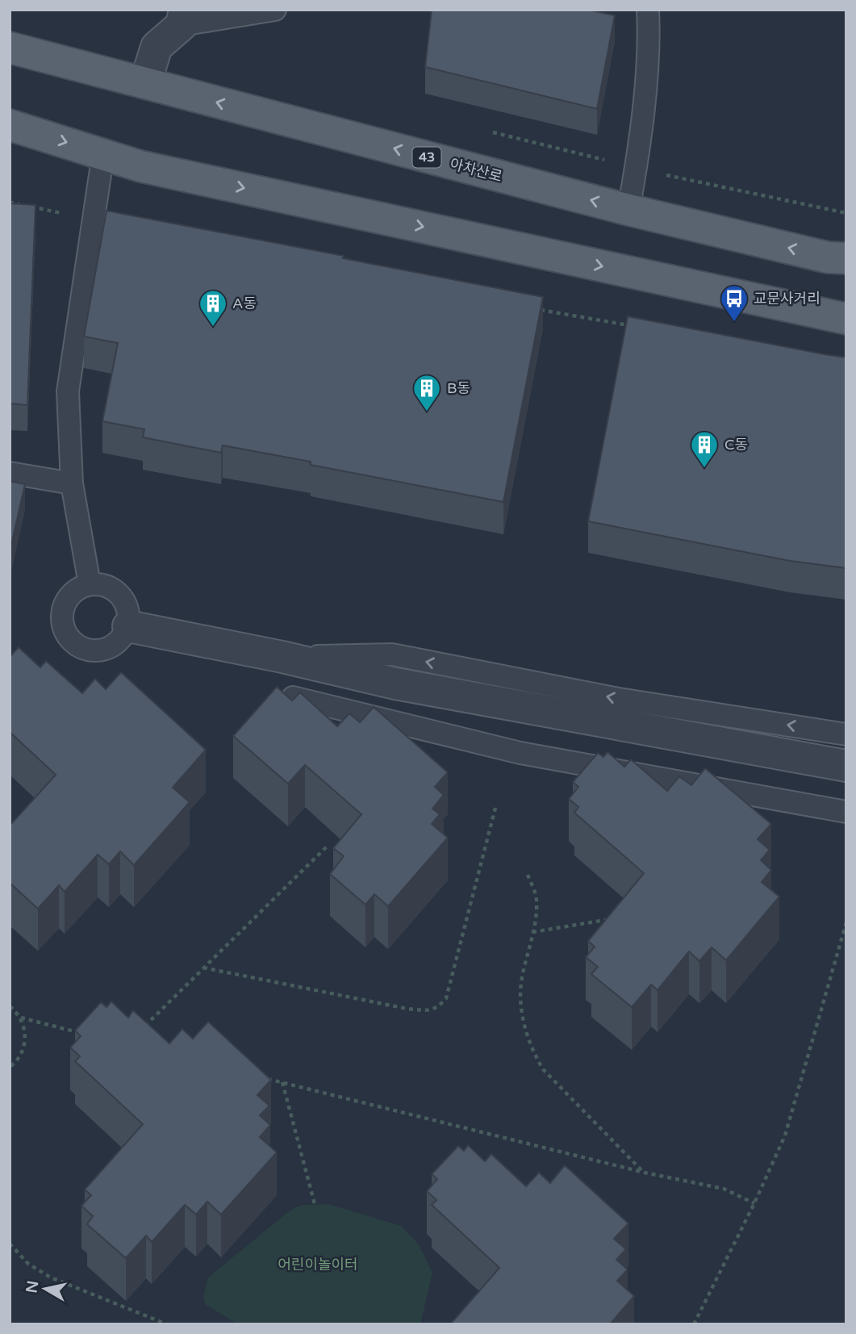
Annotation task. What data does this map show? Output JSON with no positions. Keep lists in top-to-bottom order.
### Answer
{
  "streets": {
    "main road": ["43", "아차산로"]
  },
  "parks": ["어린이놀이터"],
  "places": {
    "bus stop": ["교문사거리"],
    "building": ["A동", "B동", "C동"]
  },
  "north": "left"
}
